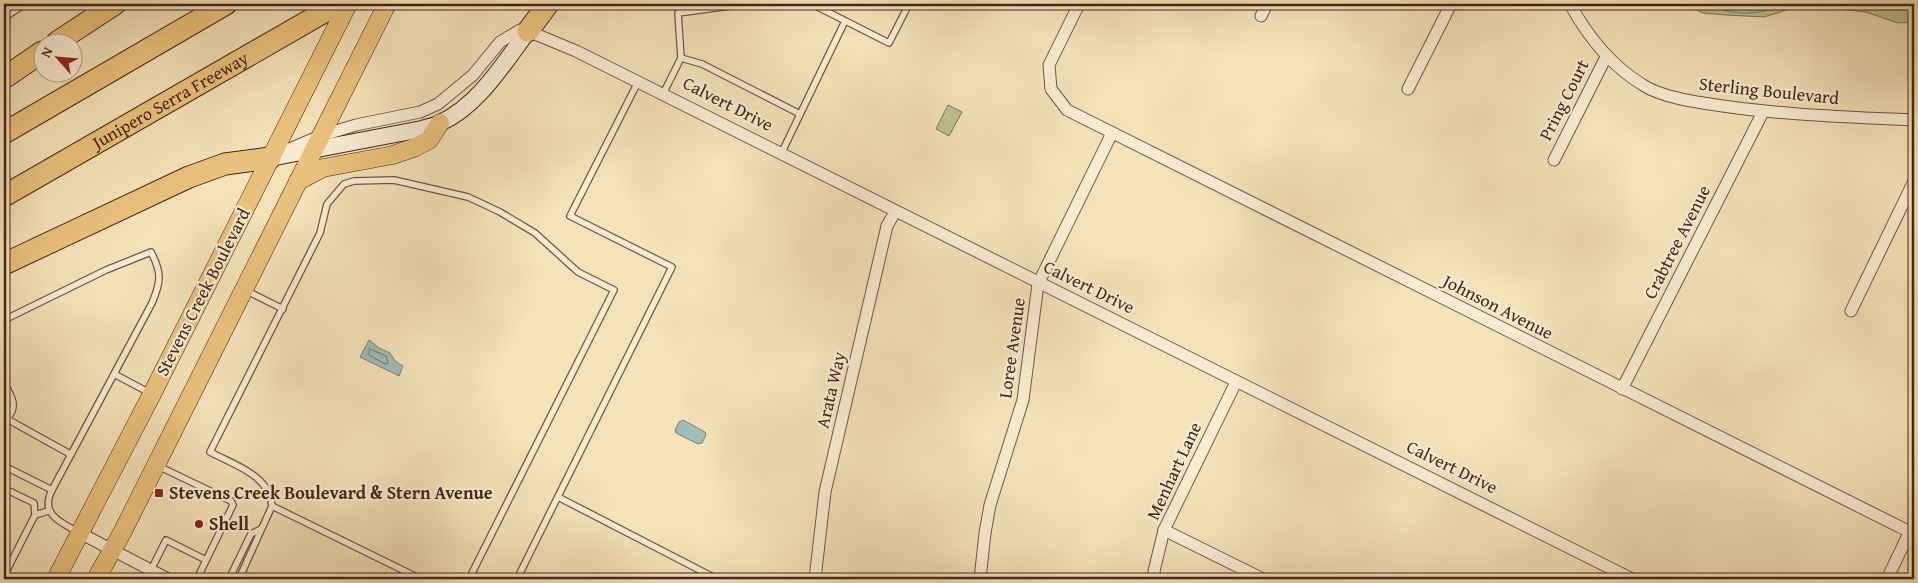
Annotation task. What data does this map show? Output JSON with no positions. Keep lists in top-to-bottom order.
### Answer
{
  "streets": {
    "highway": ["Junipero Serra Freeway"],
    "main road": ["Stevens Creek Boulevard"],
    "street": [
      "Sterling Boulevard",
      "Pring Court",
      "Calvert Drive",
      "Crabtree Avenue",
      "Johnson Avenue",
      "Loree Avenue",
      "Arata Way",
      "Menhart Lane"
    ]
  },
  "crossings": [
    ["Sterling Boulevard", "Pring Court"],
    ["Sterling Boulevard", "Crabtree Avenue"],
    ["Calvert Drive", "Loree Avenue"],
    ["Calvert Drive", "Arata Way"],
    ["Calvert Drive", "Menhart Lane"],
    ["Crabtree Avenue", "Johnson Avenue"],
    ["Johnson Avenue", "Loree Avenue"]
  ],
  "places": {
    "transit": ["Stevens Creek Boulevard & Stern Avenue"],
    "other": ["Shell"]
  },
  "north": "top left"
}
